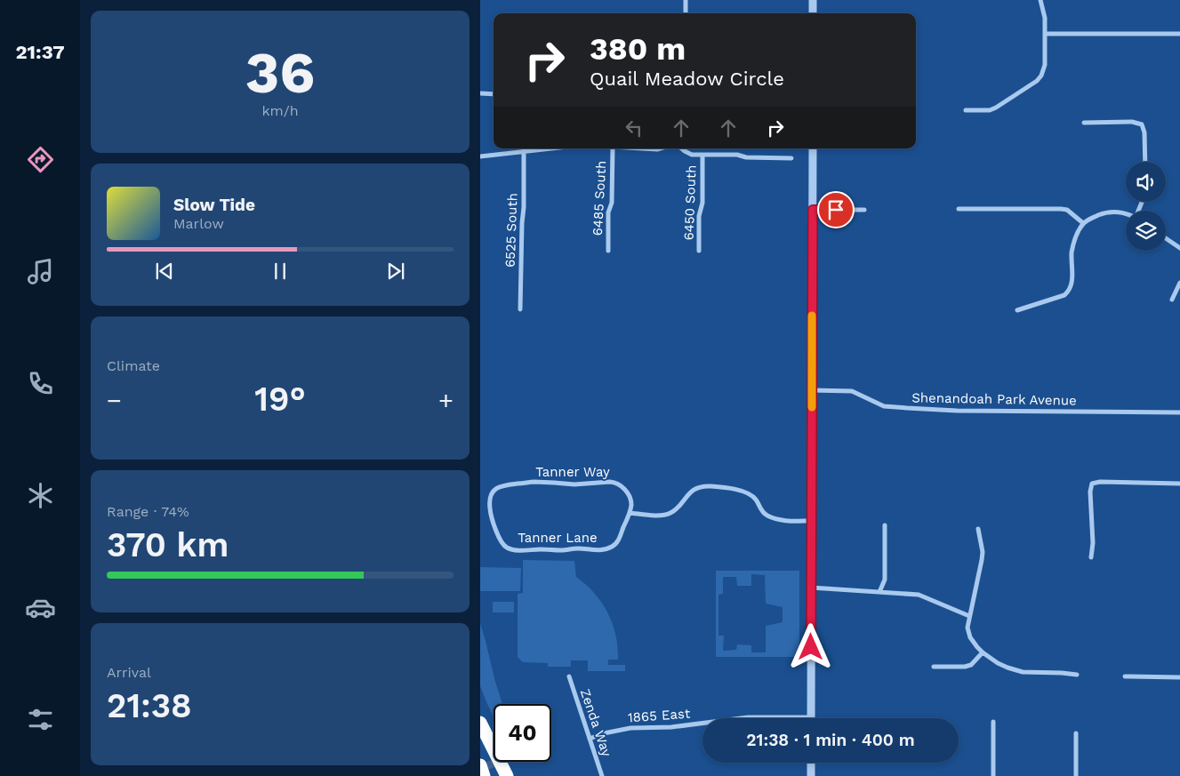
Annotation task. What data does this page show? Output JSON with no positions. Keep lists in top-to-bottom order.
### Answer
{
  "streets": {
    "street": [
      "6485 South",
      "6450 South",
      "6525 South",
      "Shenandoah Park Avenue",
      "Tanner Way",
      "Tanner Lane",
      "1865 East",
      "Zenda Way"
    ]
  },
  "crossings": [
    ["Tanner Way", "Tanner Lane"],
    ["1865 East", "Zenda Way"]
  ],
  "page": {
    "tabs": "21:37",
    "tile": [
      ["36", "km/h"],
      "Climate",
      ["Range · 74%", "370 km"],
      ["Arrival", "21:38"]
    ],
    "turn": ["380 m", "Quail Meadow Circle"],
    "song": ["Slow Tide", "Marlow"],
    "heat": ["−", "19°", "+"],
    "limit": "40",
    "trip": "21:38 · 1 min · 400 m"
  }
}
